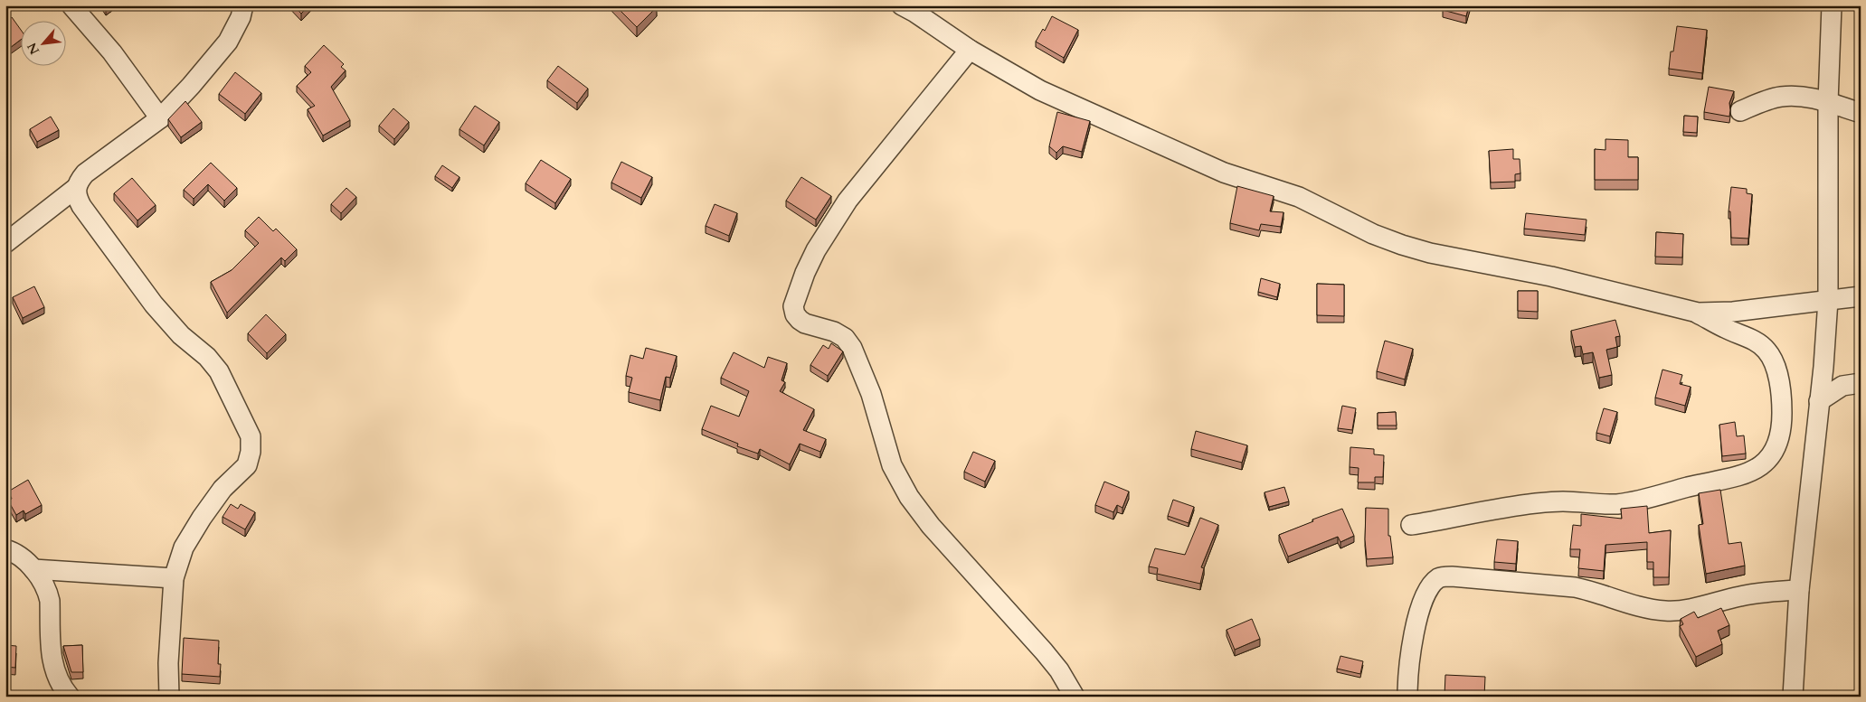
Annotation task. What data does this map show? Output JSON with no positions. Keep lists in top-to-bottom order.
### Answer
{
  "north": "bottom left"
}
